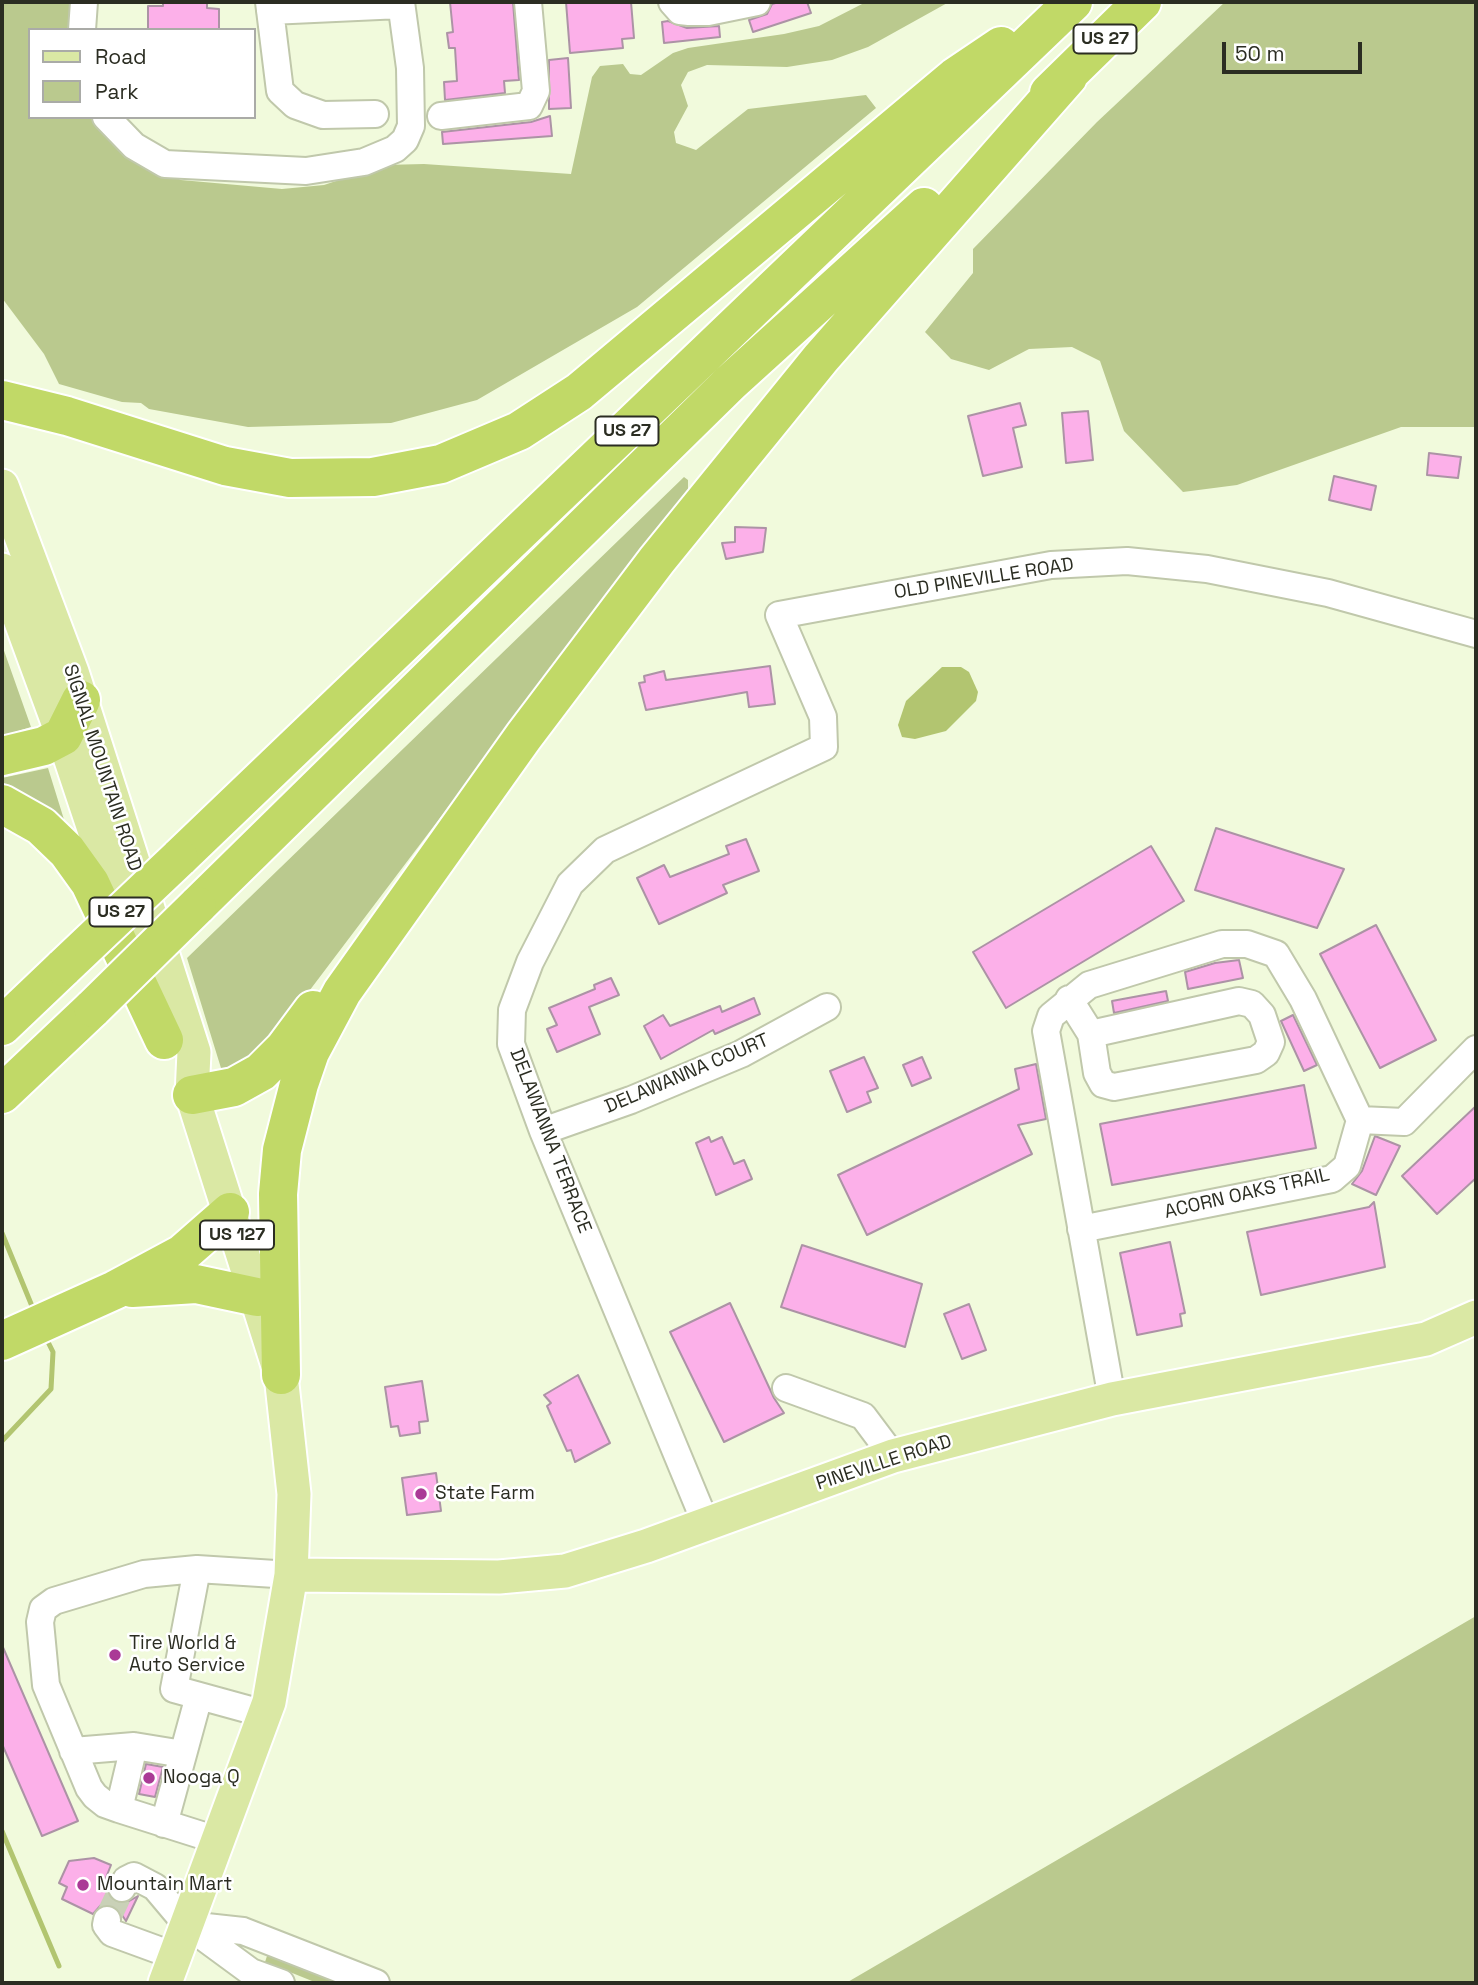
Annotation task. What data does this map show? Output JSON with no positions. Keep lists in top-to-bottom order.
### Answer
{
  "streets": {
    "highway": ["US 27"],
    "main road": ["SIGNAL MOUNTAIN ROAD", "US 127", "PINEVILLE ROAD"],
    "street": [
      "OLD PINEVILLE ROAD",
      "DELAWANNA COURT",
      "DELAWANNA TERRACE",
      "ACORN OAKS TRAIL"
    ]
  },
  "crossings": [
    ["OLD PINEVILLE ROAD", "DELAWANNA TERRACE"],
    ["SIGNAL MOUNTAIN ROAD", "US 127"],
    ["SIGNAL MOUNTAIN ROAD", "PINEVILLE ROAD"],
    ["DELAWANNA COURT", "DELAWANNA TERRACE"],
    ["DELAWANNA TERRACE", "PINEVILLE ROAD"]
  ],
  "places": [
    "State Farm",
    "Tire World & Auto Service",
    "Nooga Q",
    "Mountain Mart"
  ],
  "legend": ["Road", "Park"],
  "scale_bar": "50 m"
}
